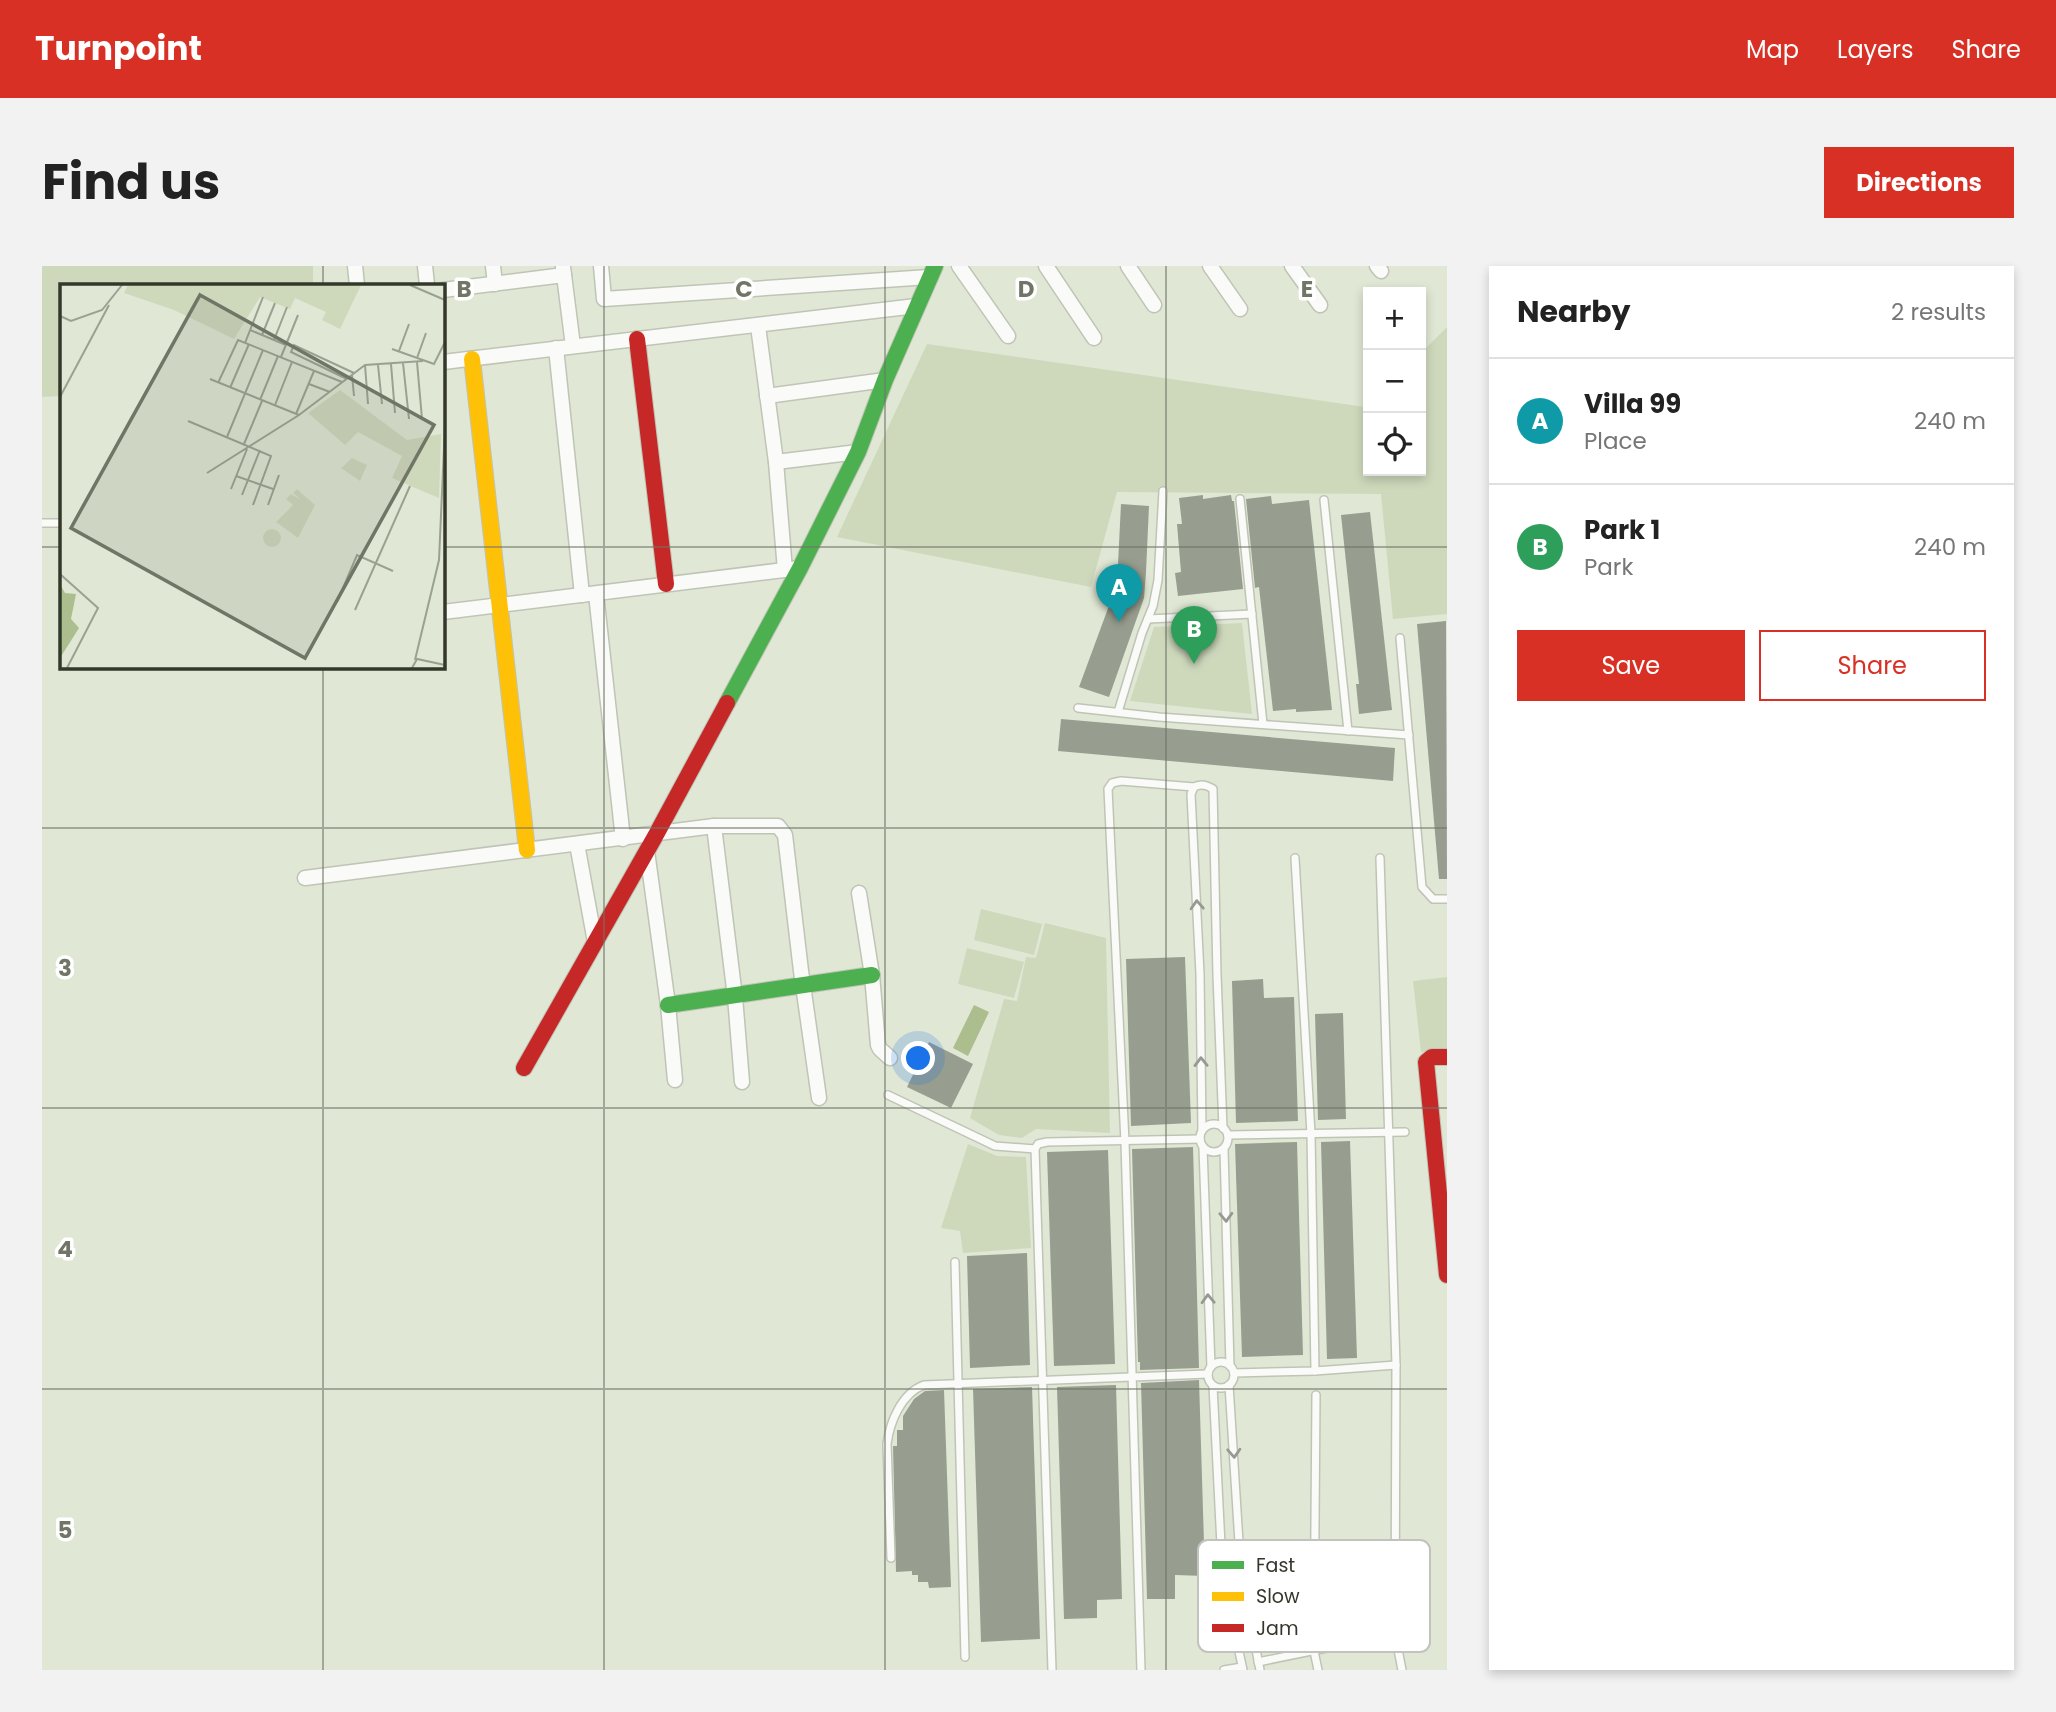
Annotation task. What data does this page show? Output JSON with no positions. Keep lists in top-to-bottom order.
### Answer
{
  "legend": ["Fast", "Slow", "Jam"],
  "page": {
    "header": "Turnpoint",
    "nav": ["Map", "Layers", "Share"],
    "title": "Find us",
    "buttons": [
      "Directions",
      ["Save", "Share"]
    ],
    "heading": ["Nearby", "2 results"],
    "map_buttons": ["+", "−"],
    "list": [
      {
        "mark": "A",
        "name": "Villa 99",
        "note": "Place",
        "value": "240 m"
      },
      {
        "mark": "B",
        "name": "Park 1",
        "note": "Park",
        "value": "240 m"
      }
    ],
    "pins": ["A", "B"]
  },
  "grid": {
    "columns": [
      "B",
      "C",
      "D",
      "E"
    ],
    "rows": ["3", "4", "5"]
  }
}
